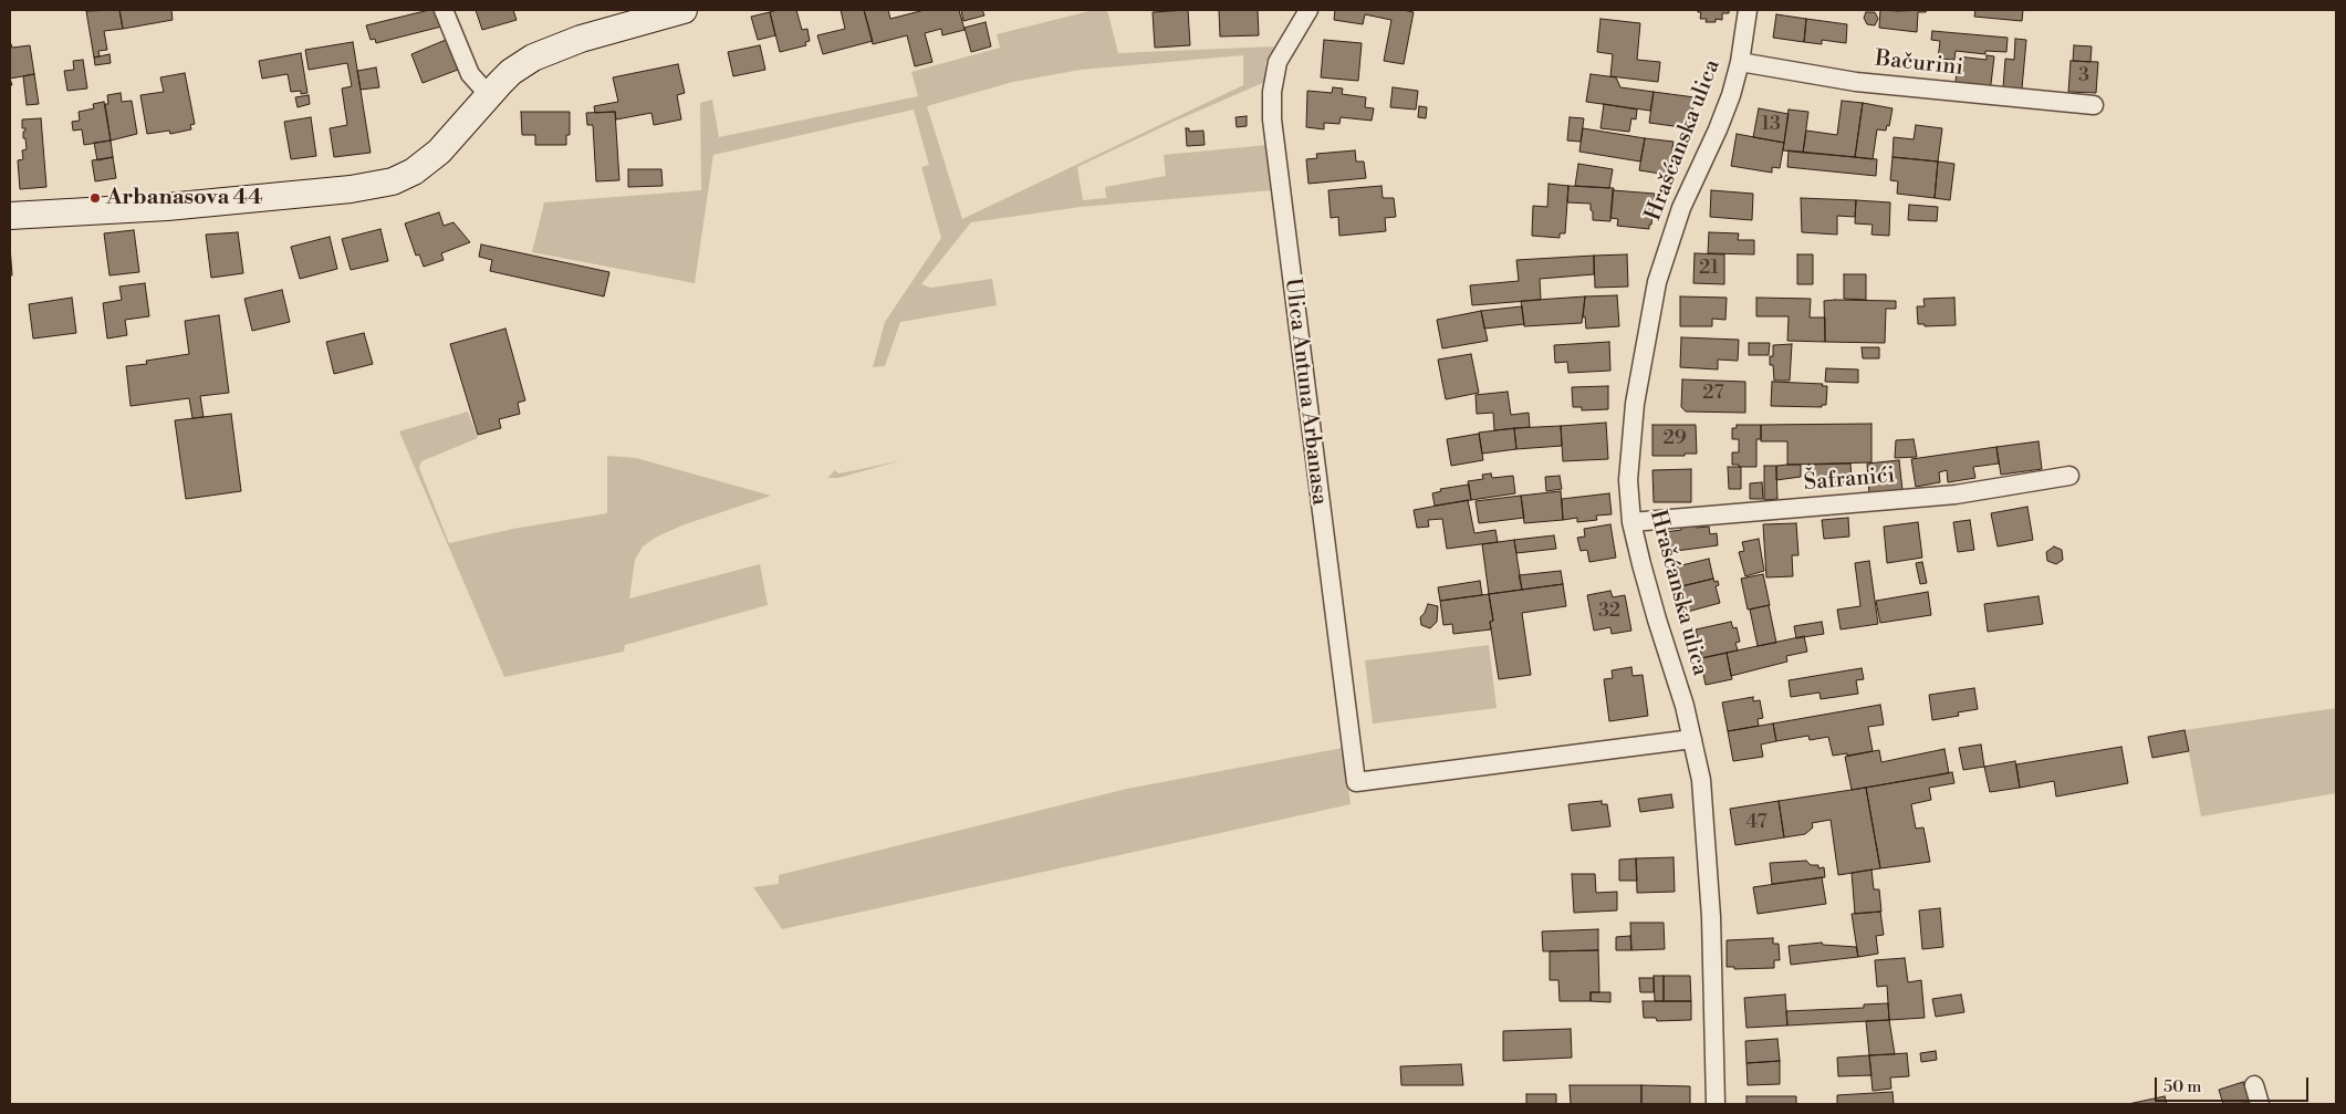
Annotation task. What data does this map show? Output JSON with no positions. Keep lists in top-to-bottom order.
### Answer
{
  "streets": {
    "street": [
      "Bačurini",
      "Hrašćanska ulica",
      "Ulica Antuna Arbanasa",
      "Šafranići"
    ]
  },
  "crossings": [
    ["Bačurini", "Hrašćanska ulica"],
    ["Hrašćanska ulica", "Ulica Antuna Arbanasa"],
    ["Hrašćanska ulica", "Šafranići"]
  ],
  "places": ["Arbanasova 44"],
  "house_numbers": [
    "3",
    "13",
    "21",
    "27",
    "29",
    "32",
    "47"
  ],
  "scale_bar": "50 m"
}
